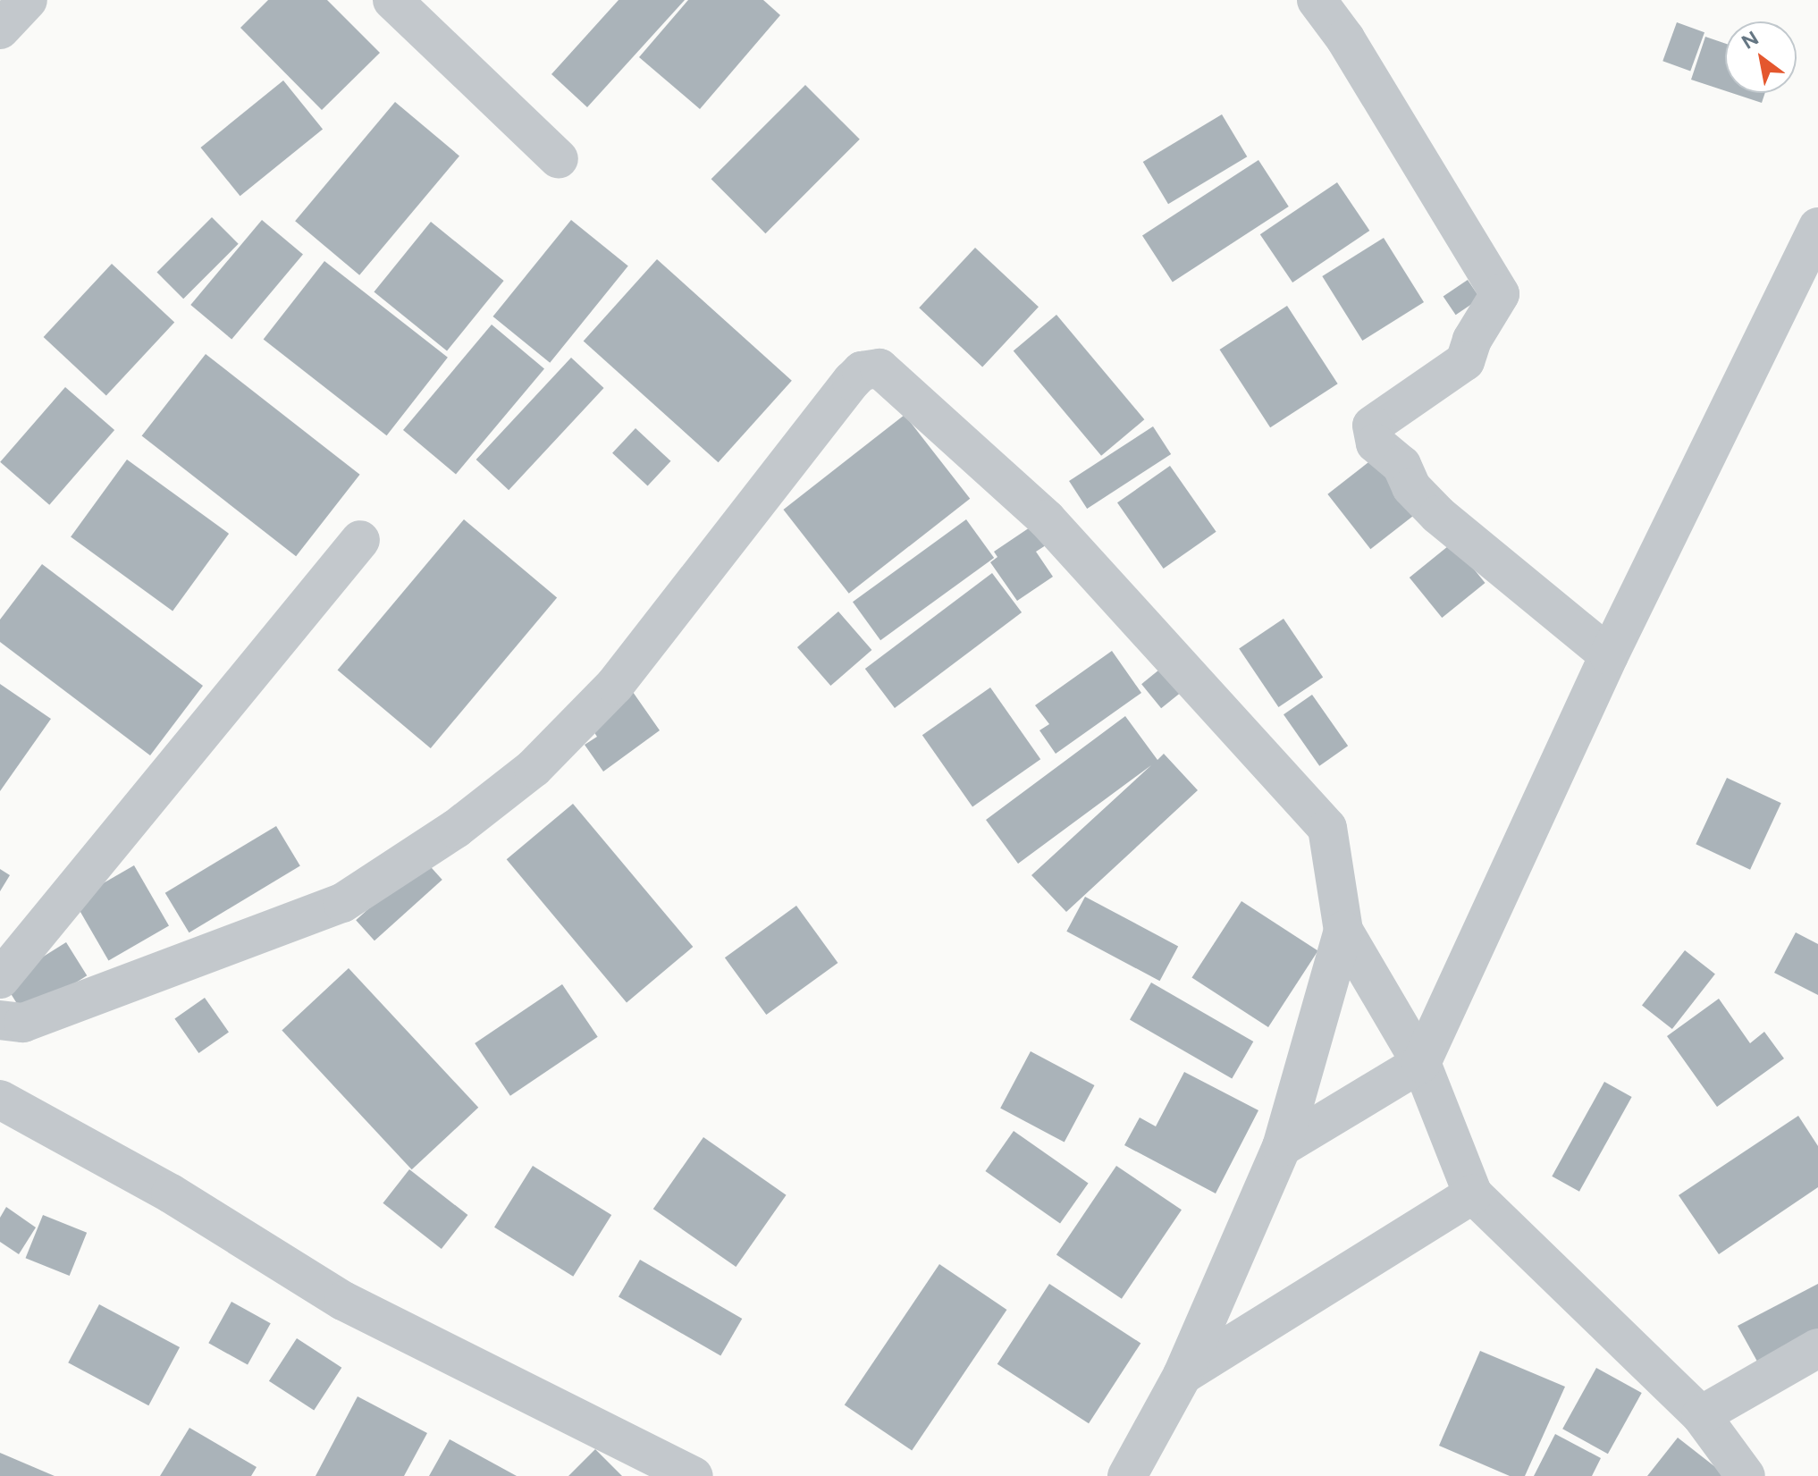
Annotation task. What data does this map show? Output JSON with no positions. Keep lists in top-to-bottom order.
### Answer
{
  "north": "top left"
}
